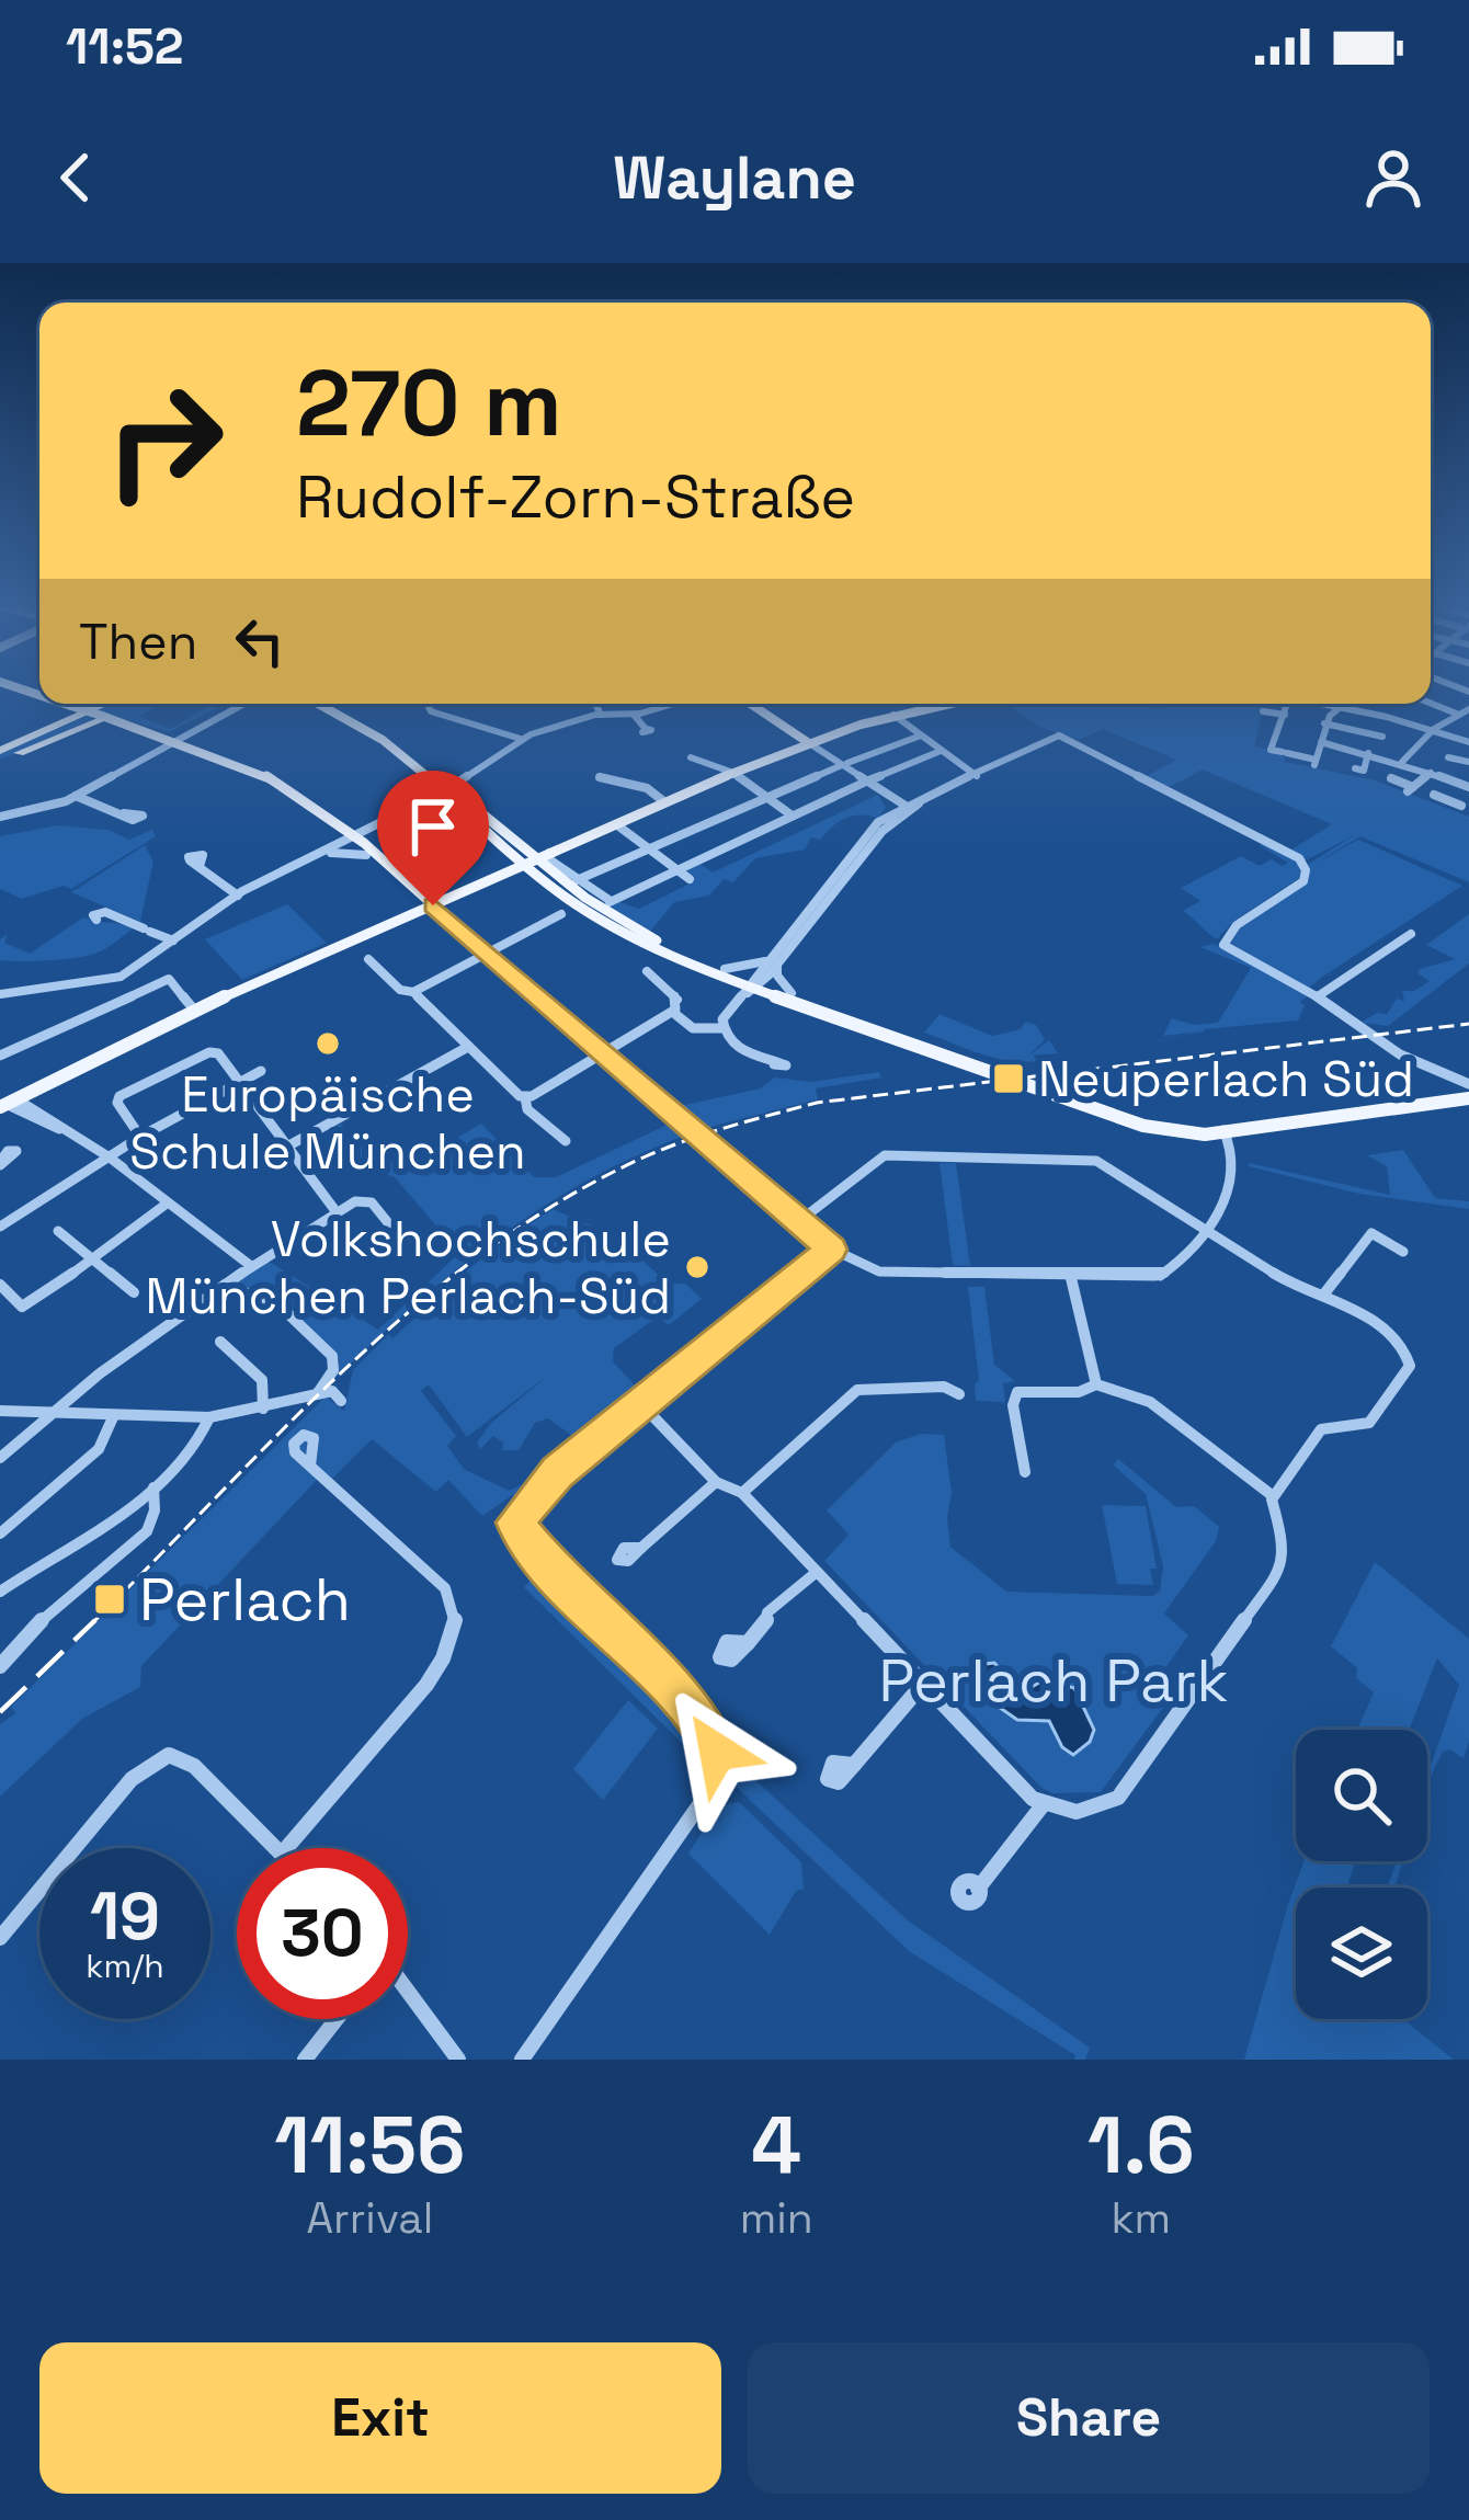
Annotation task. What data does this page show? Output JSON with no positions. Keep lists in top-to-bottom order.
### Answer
{
  "parks": ["Perlach Park"],
  "places": {
    "other": ["Europäische Schule München", "Volkshochschule München Perlach-Süd"],
    "transit": ["Neuperlach Süd", "Perlach"]
  },
  "page": {
    "status": "11:52",
    "header": "Waylane",
    "turn": ["270 m", "Rudolf-Zorn-Straße"],
    "then": "Then",
    "speed": "19 km/h",
    "limit": "30",
    "eta": [
      "11:56",
      "Arrival",
      "4",
      "min",
      "1.6",
      "km"
    ],
    "buttons": ["Exit", "Share"]
  }
}
